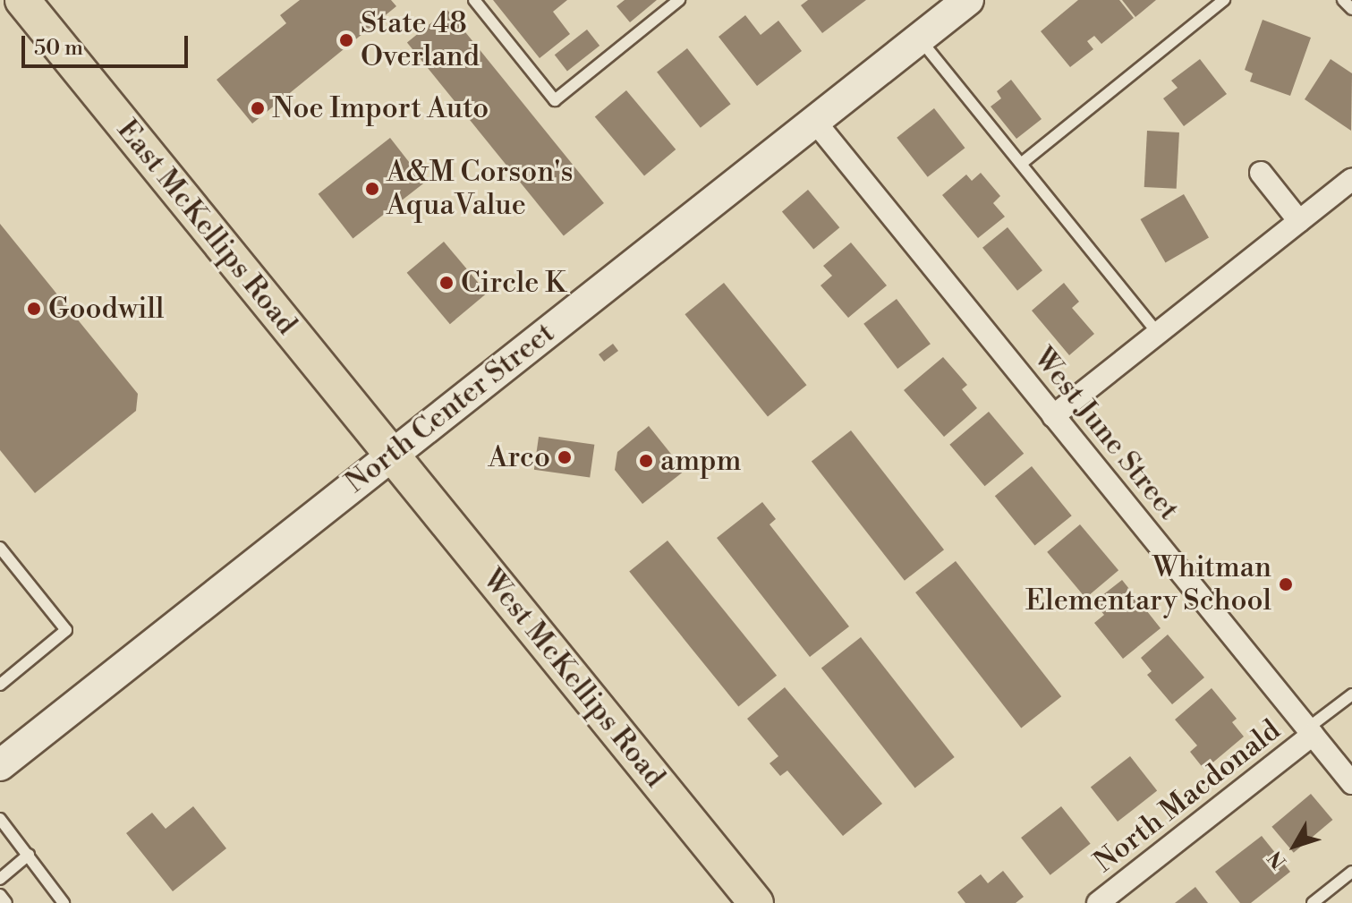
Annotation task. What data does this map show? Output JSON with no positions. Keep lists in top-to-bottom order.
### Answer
{
  "streets": {
    "main road": ["East McKellips Road", "West McKellips Road"],
    "street": ["North Center Street", "West June Street", "North Macdonald"]
  },
  "crossings": [
    ["East McKellips Road", "North Center Street"],
    ["East McKellips Road", "West McKellips Road"],
    ["North Center Street", "West June Street"],
    ["North Center Street", "West McKellips Road"],
    ["West June Street", "North Macdonald"]
  ],
  "places": [
    "State 48 Overland",
    "Noe Import Auto",
    "A&M Corson's AquaValue",
    "Circle K",
    "Goodwill",
    "Arco",
    "ampm",
    "Whitman Elementary School"
  ],
  "scale_bar": "50 m",
  "north": "bottom left"
}
